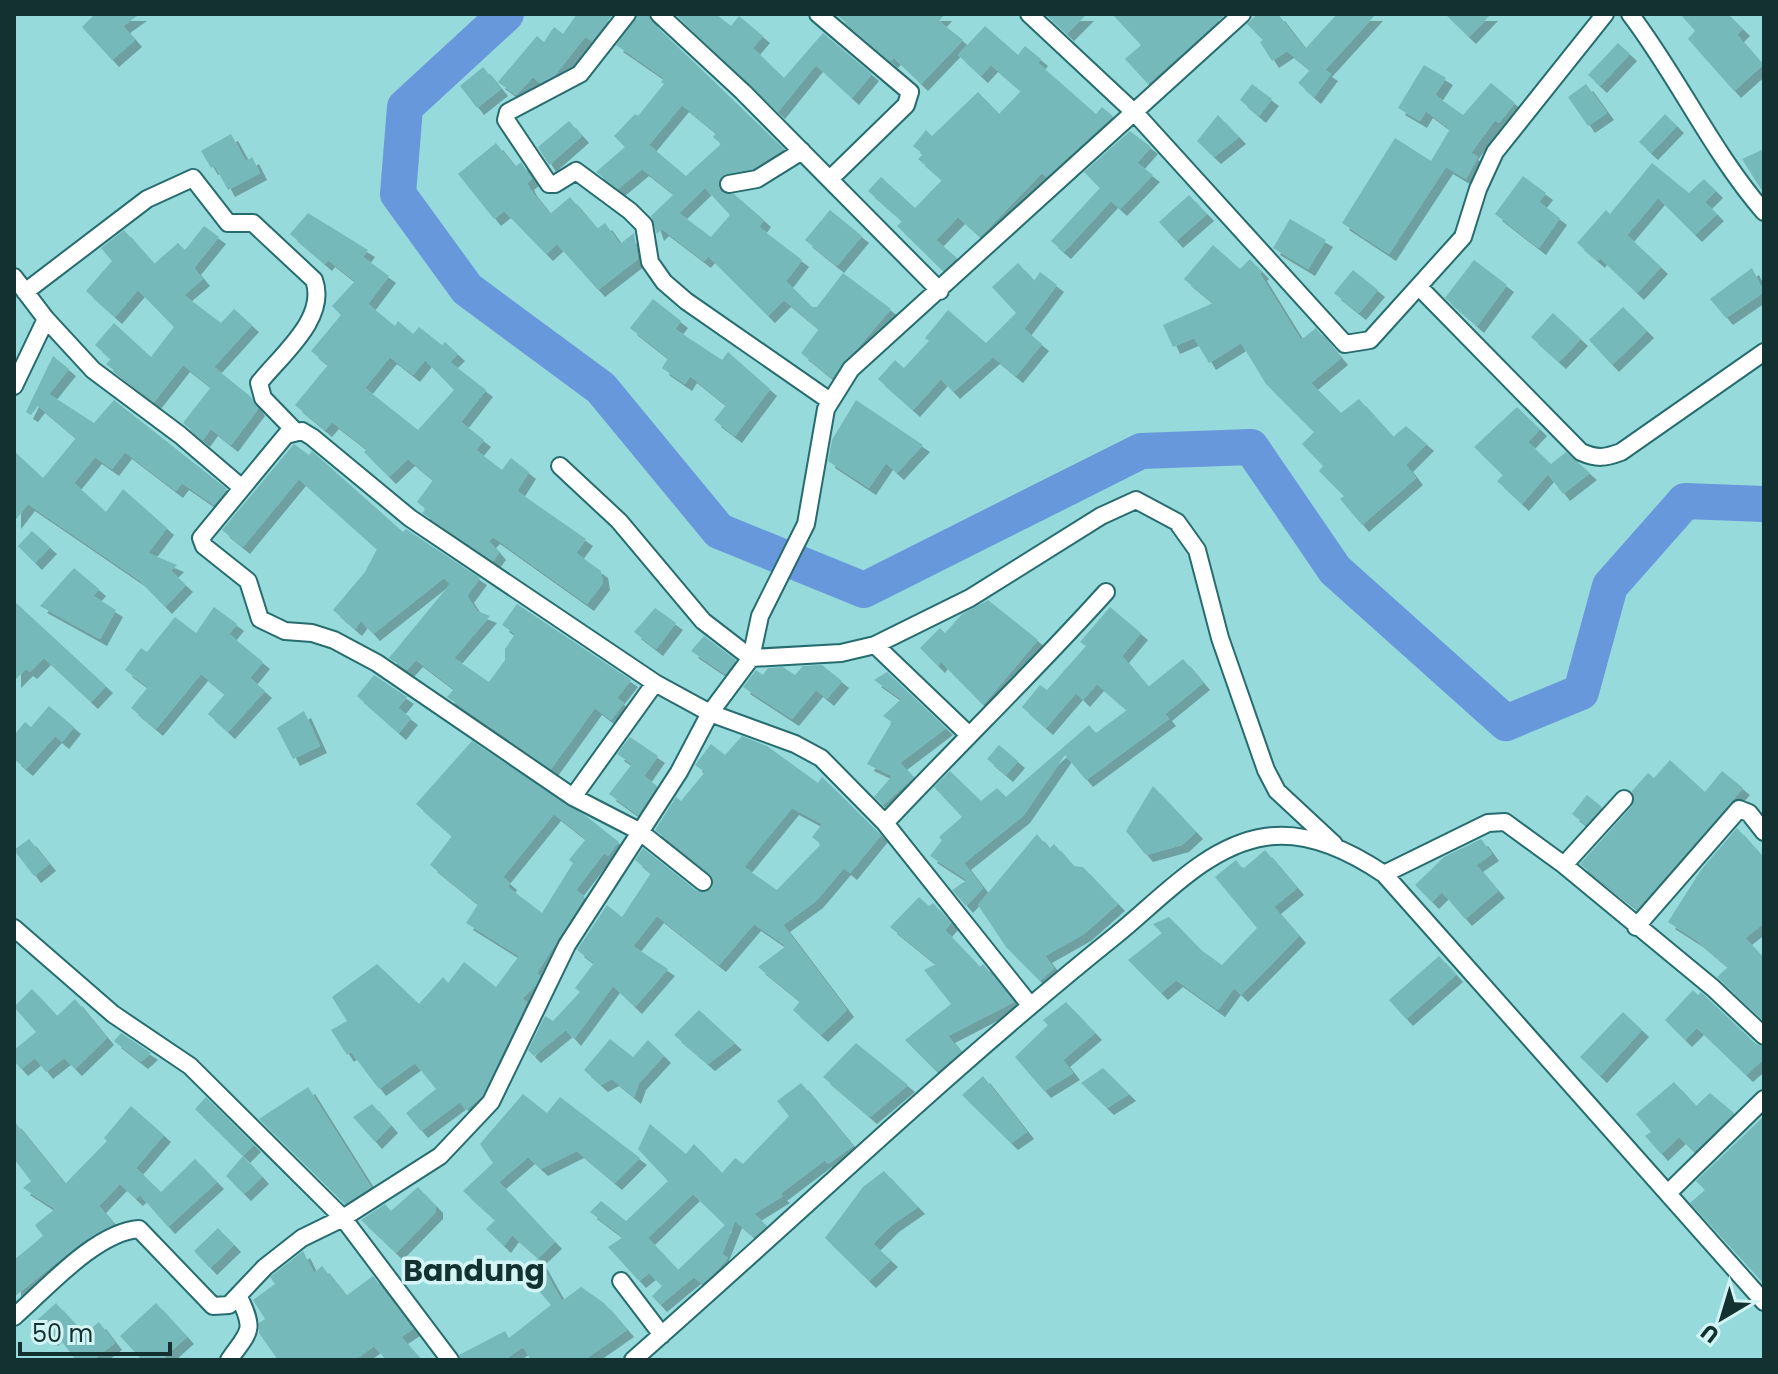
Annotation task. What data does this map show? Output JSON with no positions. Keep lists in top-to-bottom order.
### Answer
{
  "districts": ["Bandung"],
  "scale_bar": "50 m",
  "north": "bottom left"
}
